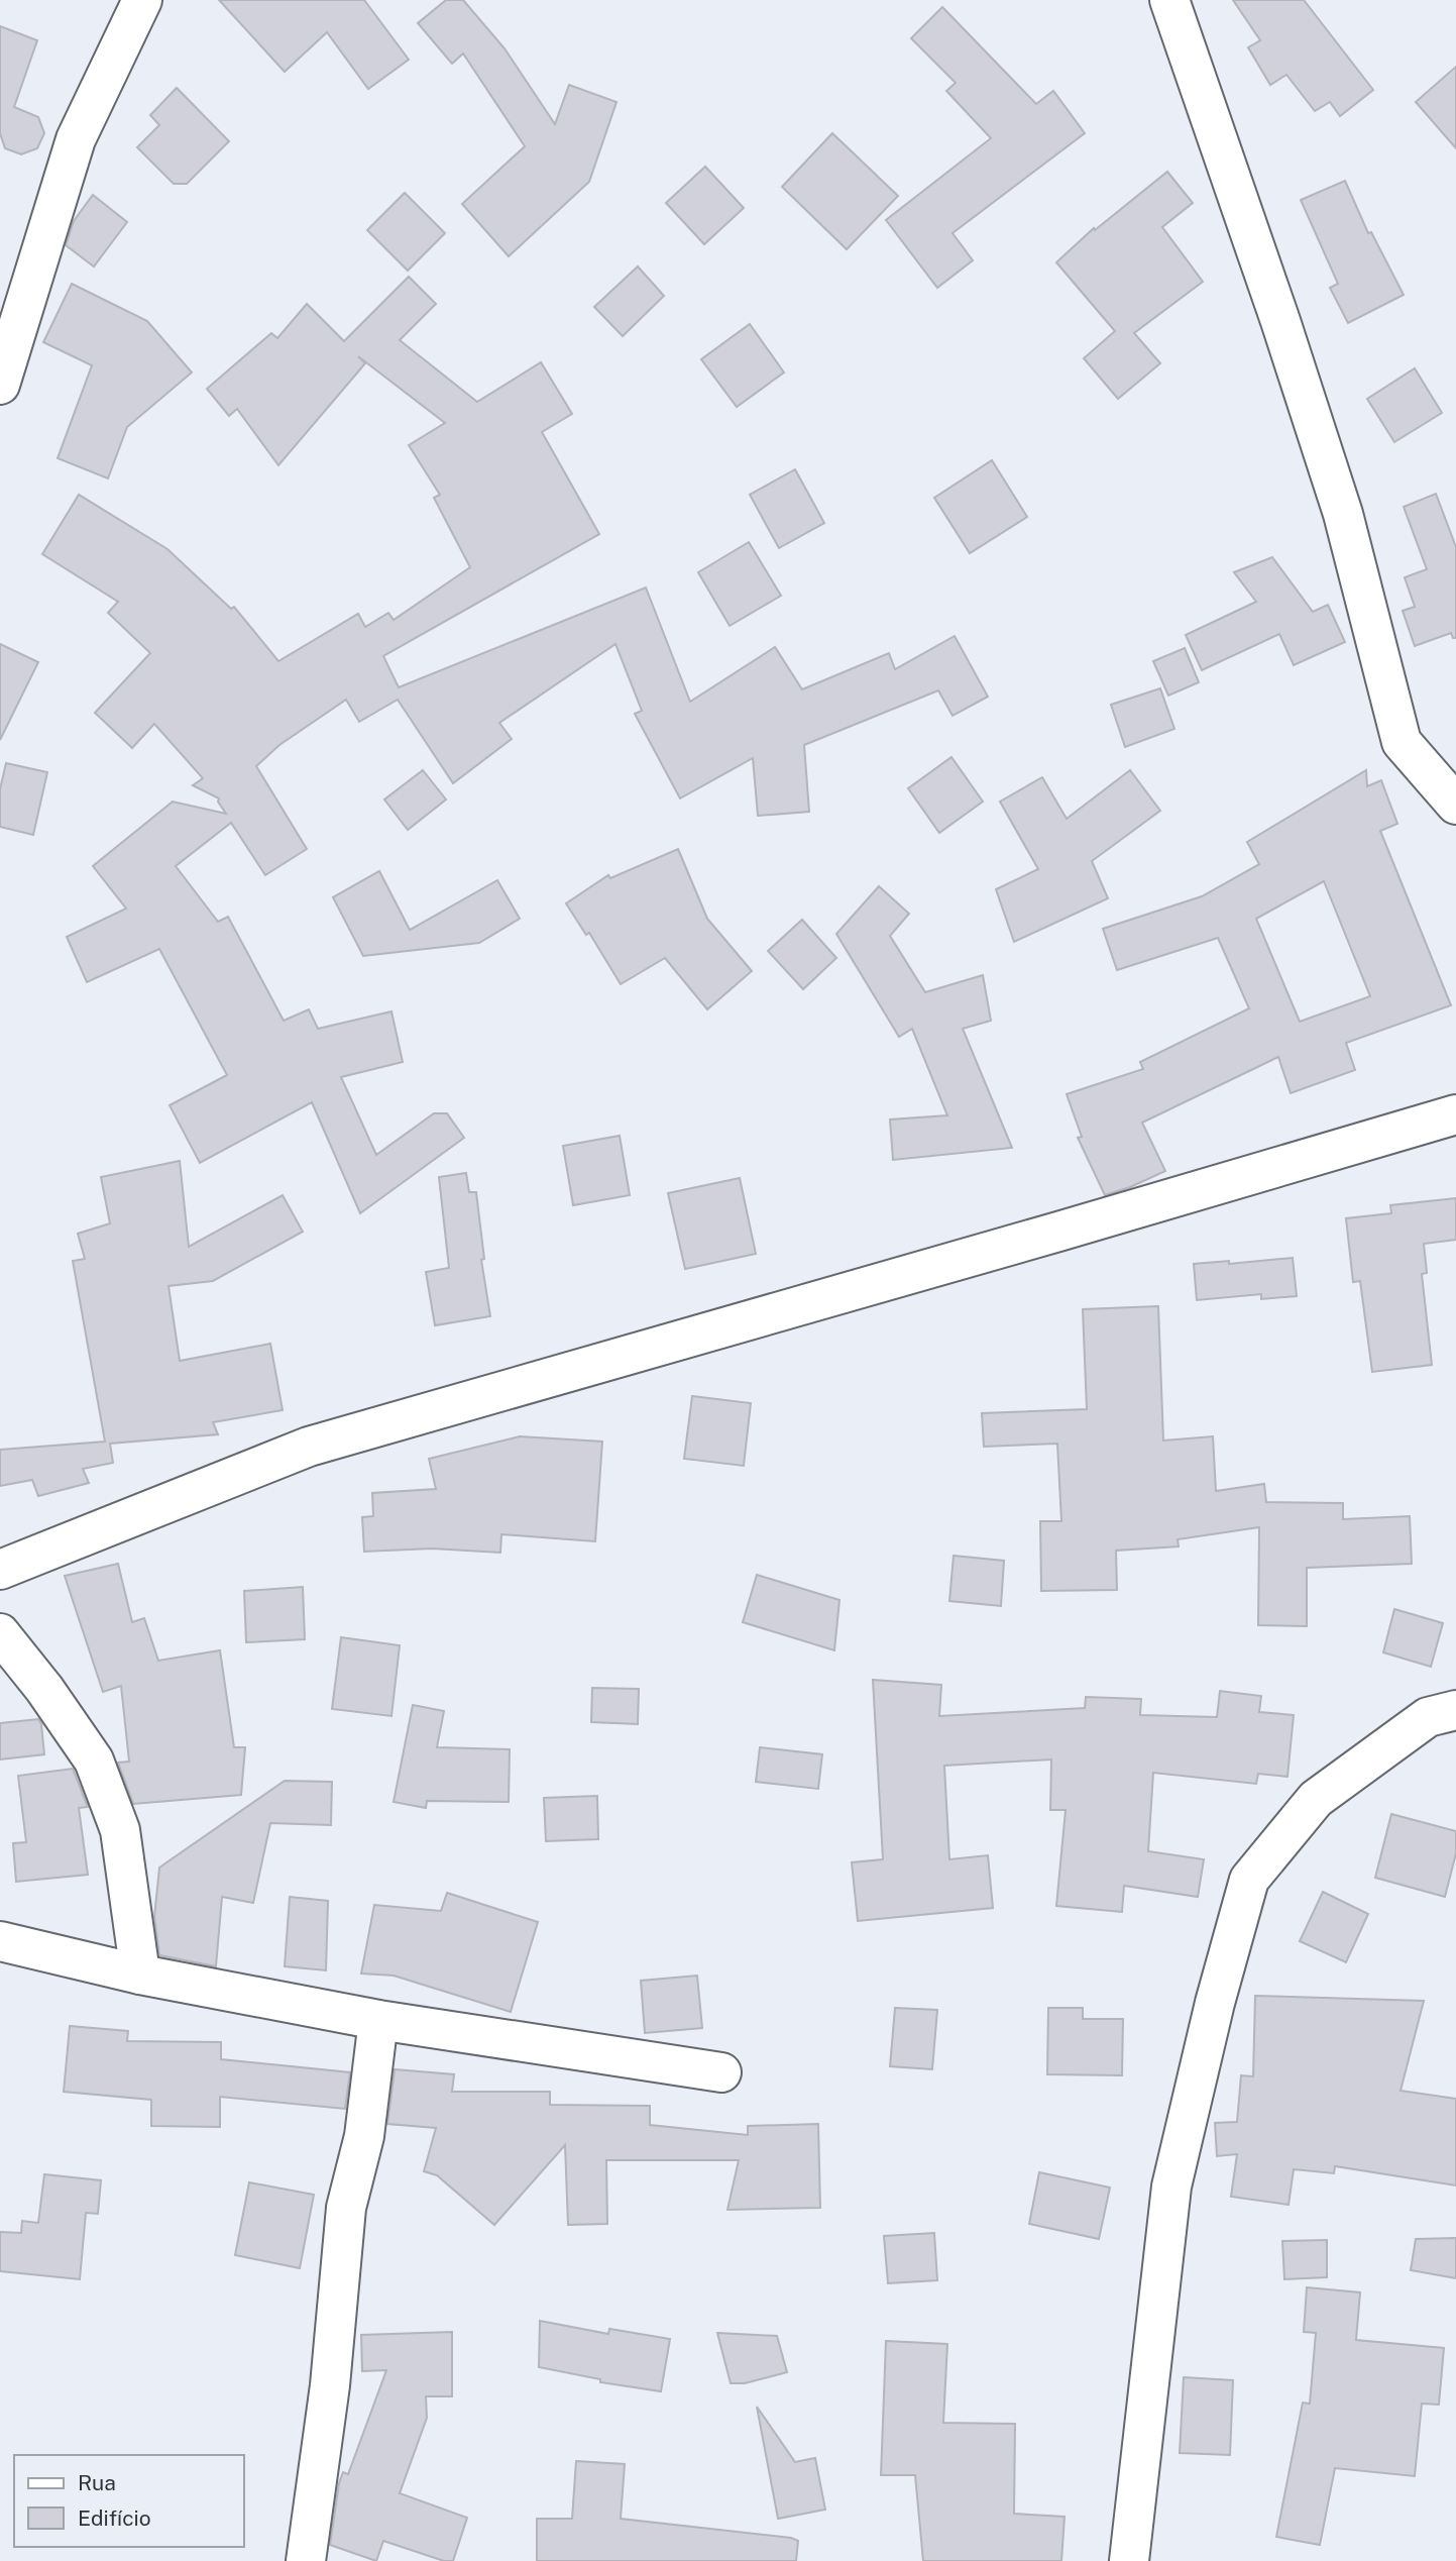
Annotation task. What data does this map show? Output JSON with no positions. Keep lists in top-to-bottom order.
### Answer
{
  "legend": ["Rua", "Edifício"]
}
